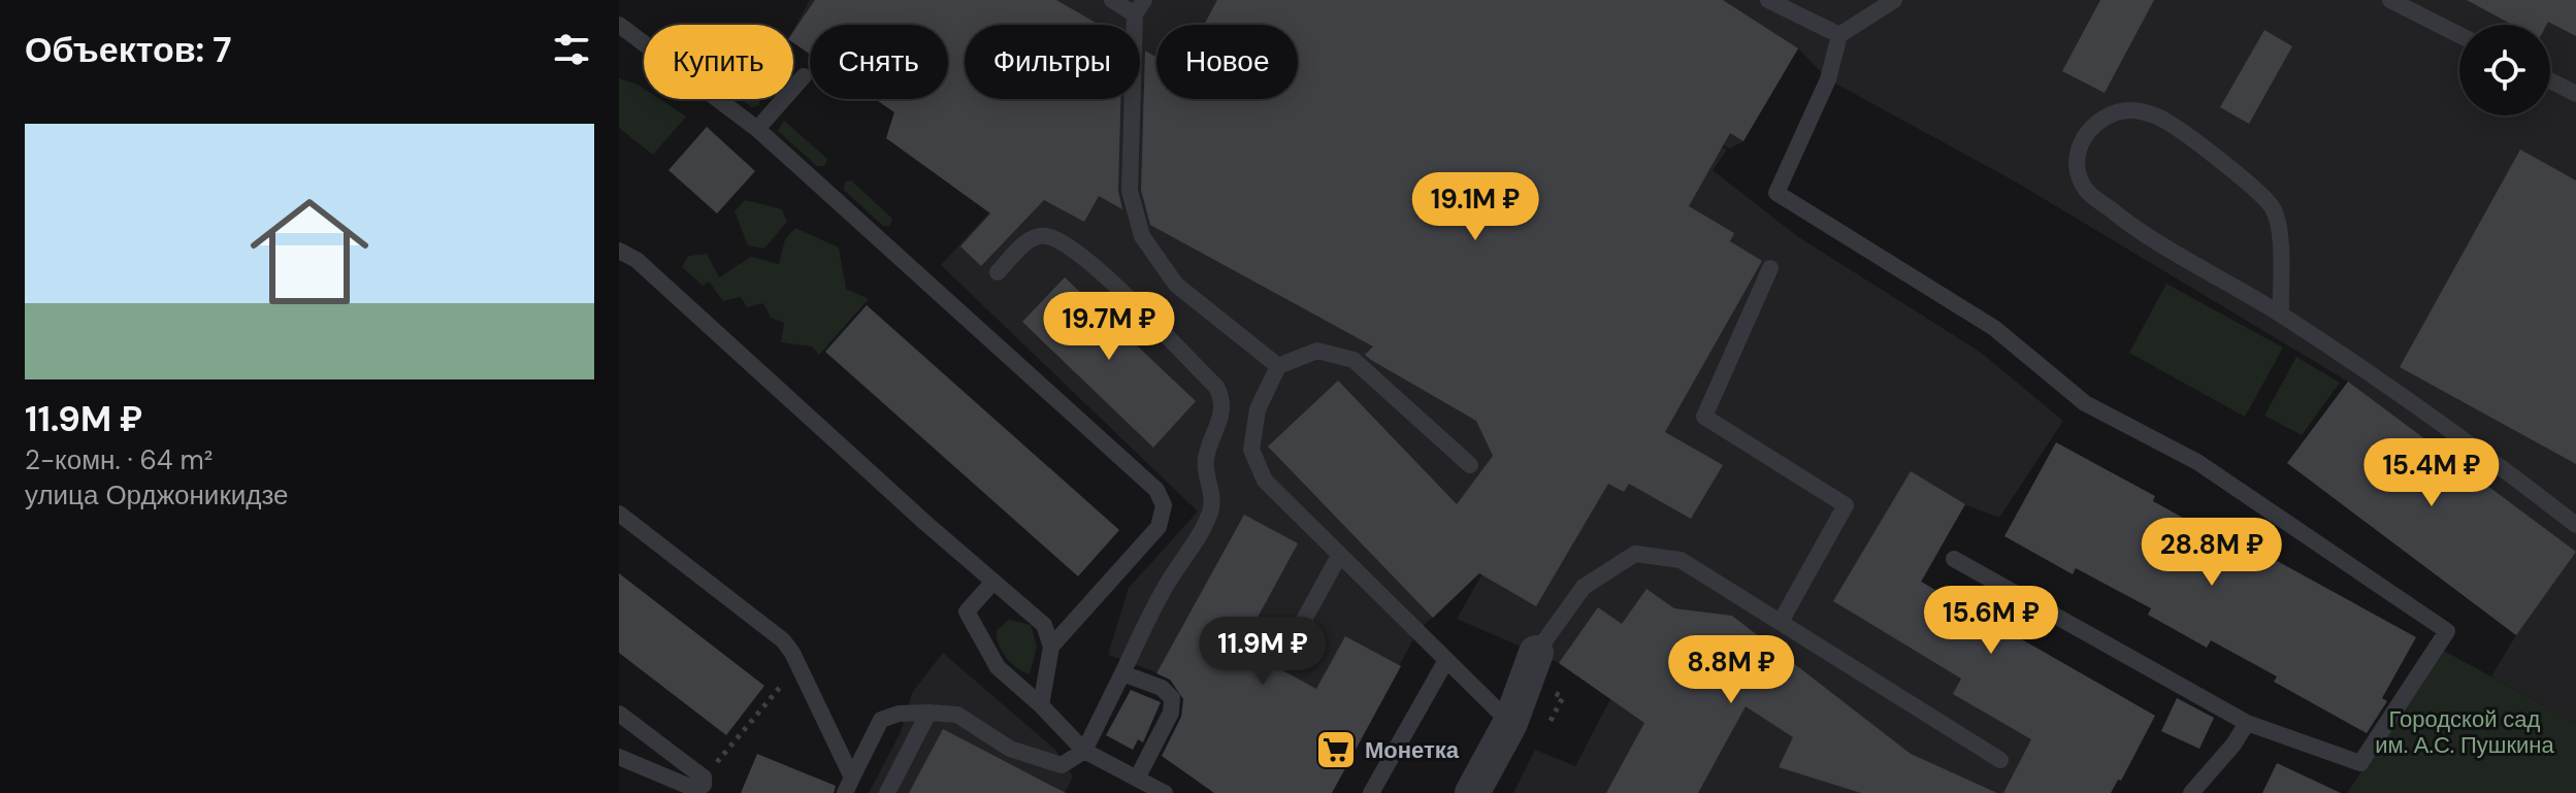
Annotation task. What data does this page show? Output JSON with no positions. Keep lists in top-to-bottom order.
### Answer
{
  "parks": ["Городской сад им. А.С. Пушкина"],
  "places": {
    "supermarket": ["Монетка"]
  },
  "page": {
    "heading": "Объектов: 7",
    "chip": [
      "Купить",
      "Снять",
      "Фильтры",
      "Новое"
    ],
    "list": [
      {
        "name": "11.9M ₽",
        "note": "2-комн. · 64 m² · улица Орджоникидзе"
      }
    ],
    "price": [
      "19.1M ₽",
      "19.7M ₽",
      "15.4M ₽",
      "28.8M ₽",
      "15.6M ₽",
      "11.9M ₽",
      "8.8M ₽"
    ]
  }
}
